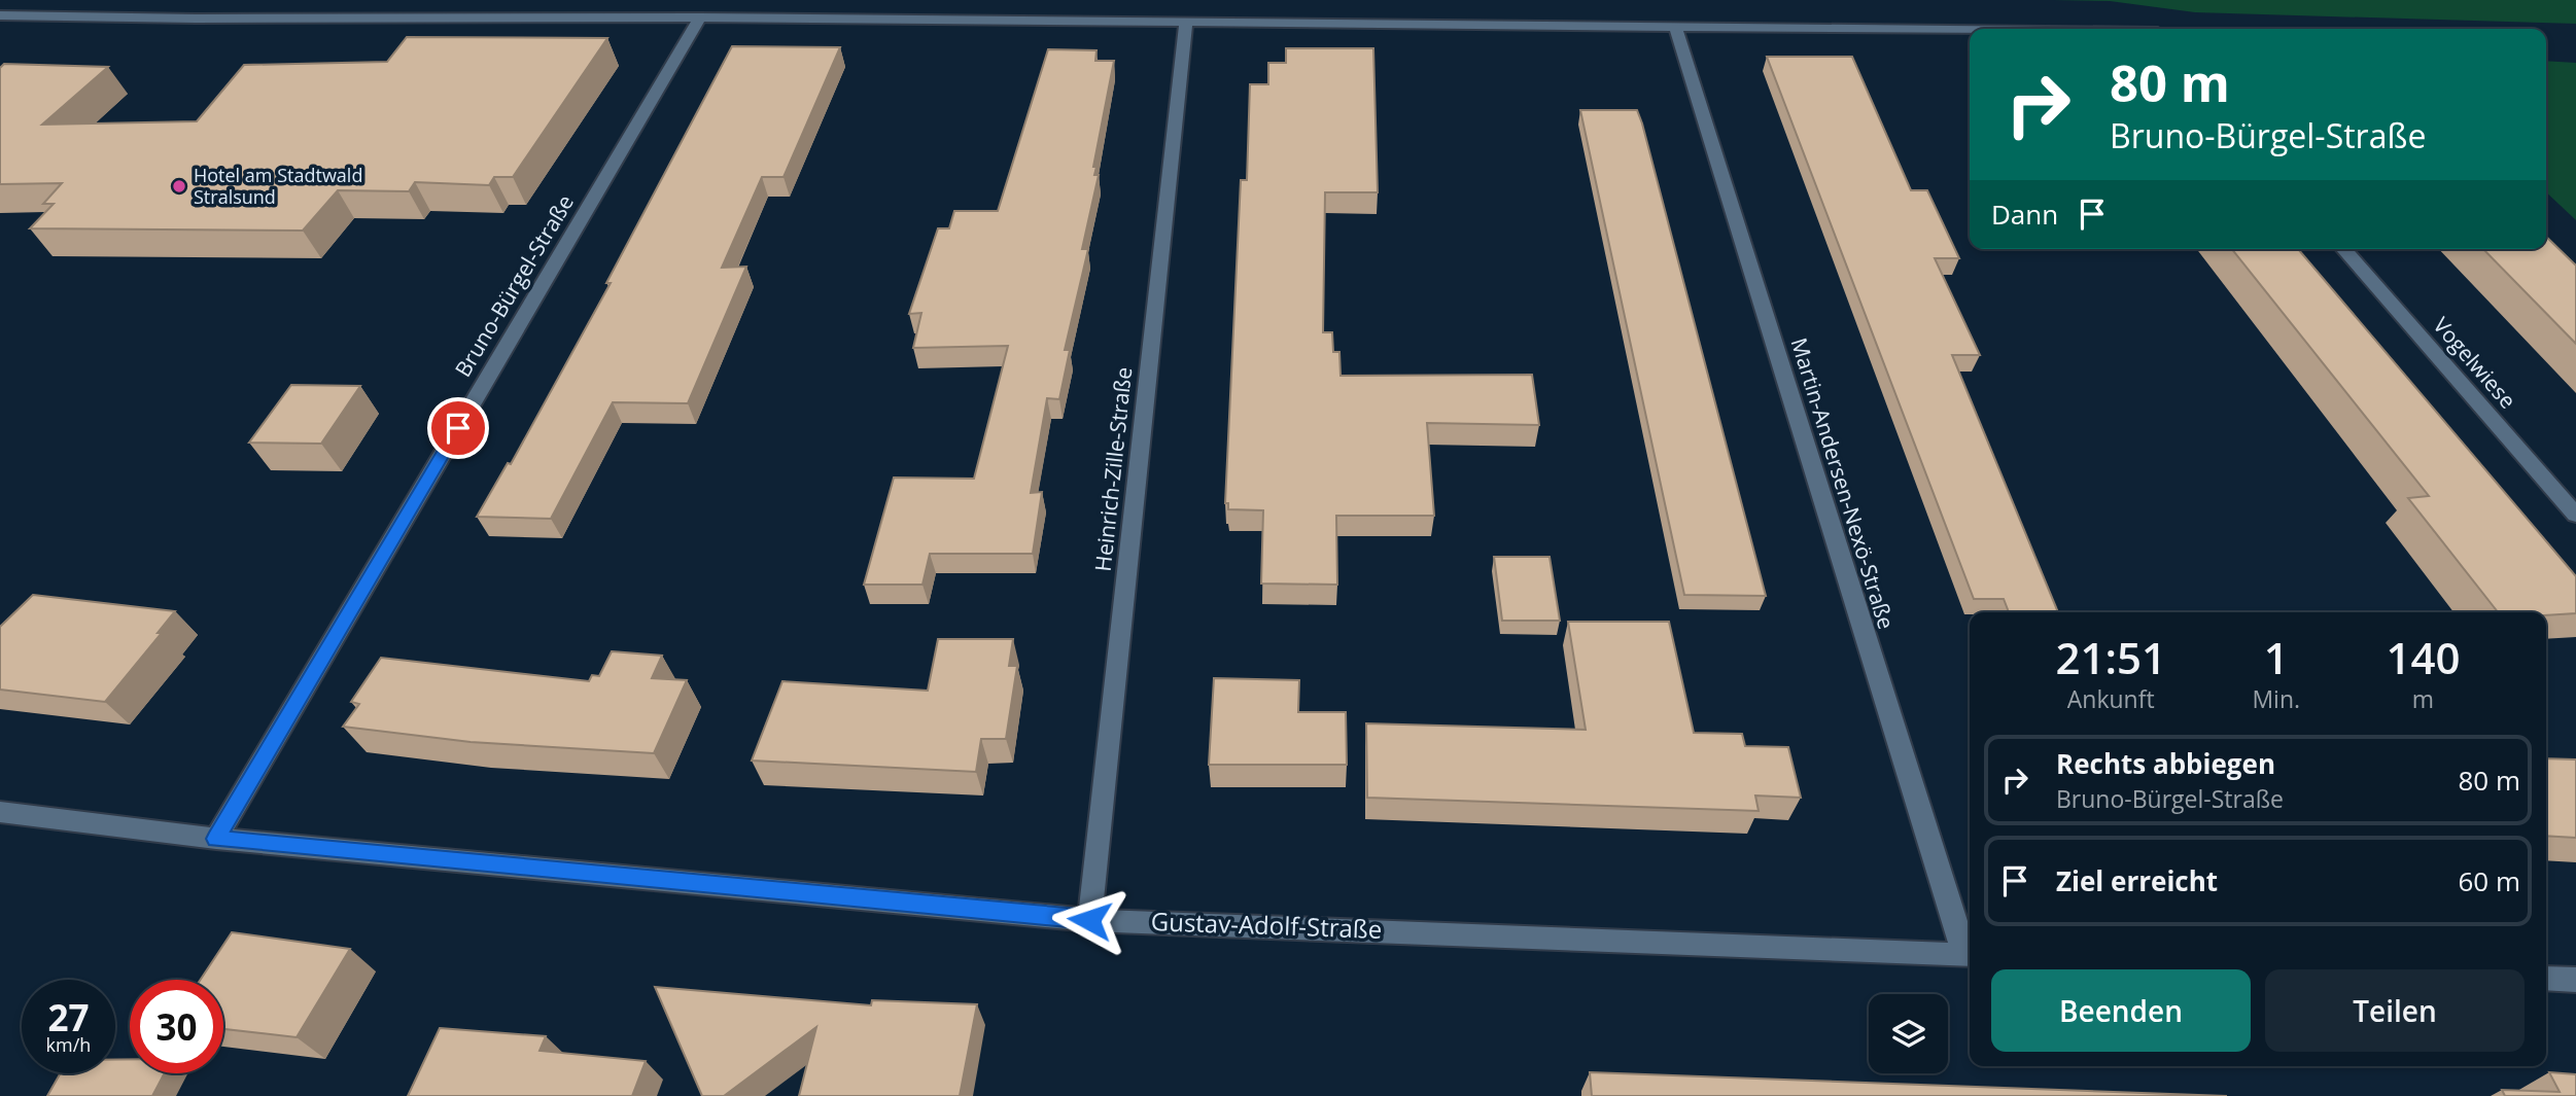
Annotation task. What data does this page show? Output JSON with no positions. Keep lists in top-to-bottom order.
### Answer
{
  "streets": {
    "street": [
      "Bruno-Bürgel-Straße",
      "Vogelwiese",
      "Heinrich-Zille-Straße",
      "Martin-Andersen-Nexö-Straße",
      "Gustav-Adolf-Straße"
    ]
  },
  "crossings": [
    ["Bruno-Bürgel-Straße", "Gustav-Adolf-Straße"],
    ["Heinrich-Zille-Straße", "Gustav-Adolf-Straße"],
    ["Martin-Andersen-Nexö-Straße", "Gustav-Adolf-Straße"]
  ],
  "places": ["Hotel am Stadtwald Stralsund"],
  "page": {
    "turn": ["80 m", "Bruno-Bürgel-Straße"],
    "then": "Dann",
    "eta": [
      "21:51",
      "Ankunft",
      "1",
      "Min.",
      "140",
      "m"
    ],
    "list": [
      {
        "name": "Rechts abbiegen",
        "note": "Bruno-Bürgel-Straße",
        "value": "80 m"
      },
      {
        "name": "Ziel erreicht",
        "value": "60 m"
      }
    ],
    "buttons": ["Beenden", "Teilen"],
    "speed": "27 km/h",
    "limit": "30"
  }
}
